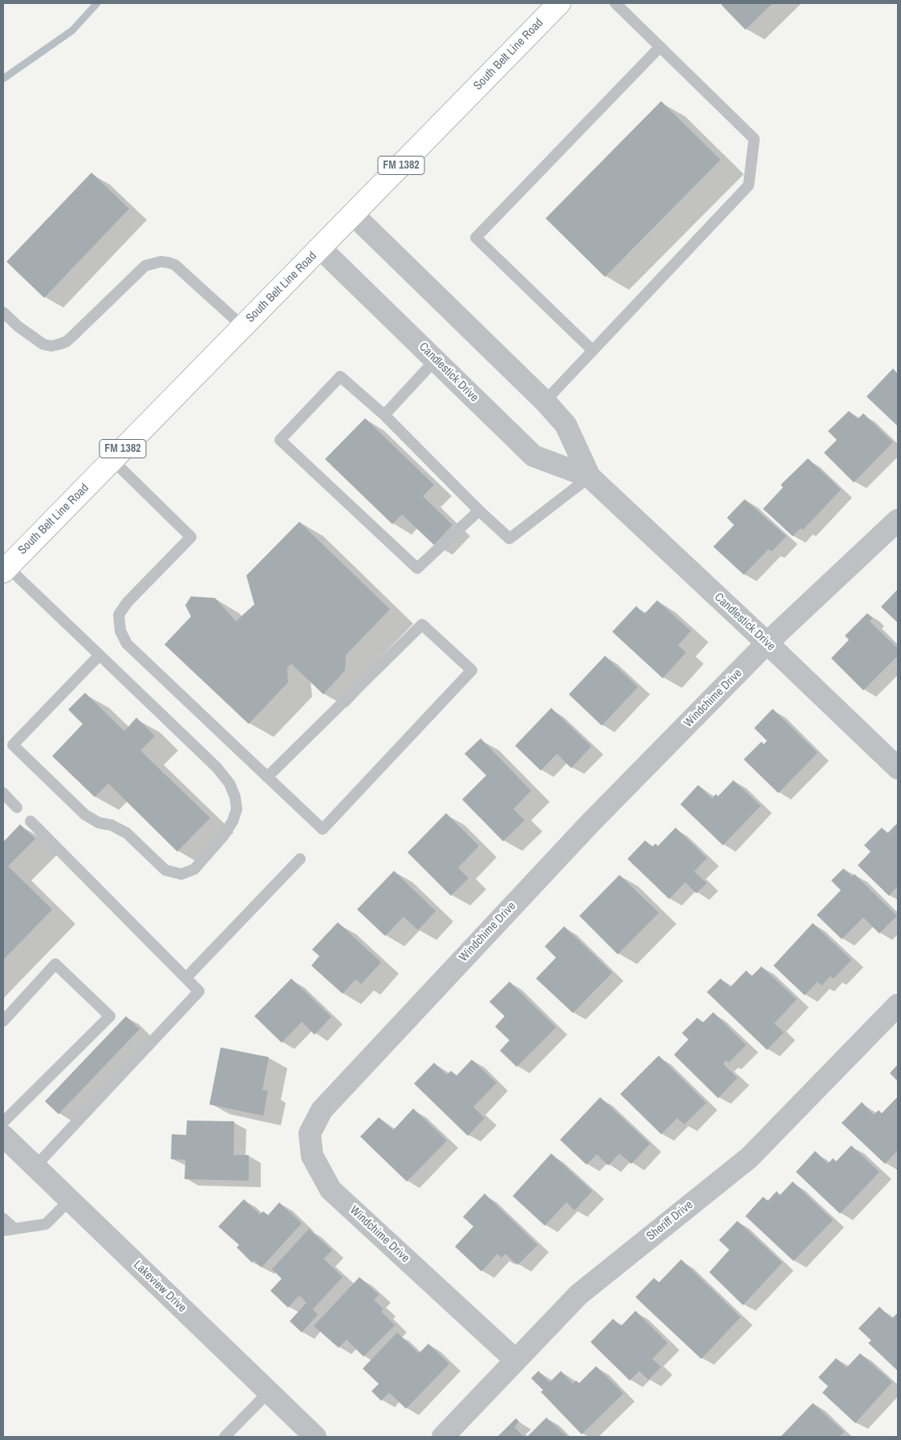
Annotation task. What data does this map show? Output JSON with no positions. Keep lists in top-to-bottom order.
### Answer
{
  "streets": {
    "main road": ["South Belt Line Road", "FM 1382"],
    "street": [
      "Candlestick Drive",
      "Windchime Drive",
      "Sheriff Drive",
      "Lakeview Drive"
    ]
  },
  "crossings": [
    ["South Belt Line Road", "Candlestick Drive"],
    ["Candlestick Drive", "Windchime Drive"],
    ["Windchime Drive", "Sheriff Drive"]
  ]
}
